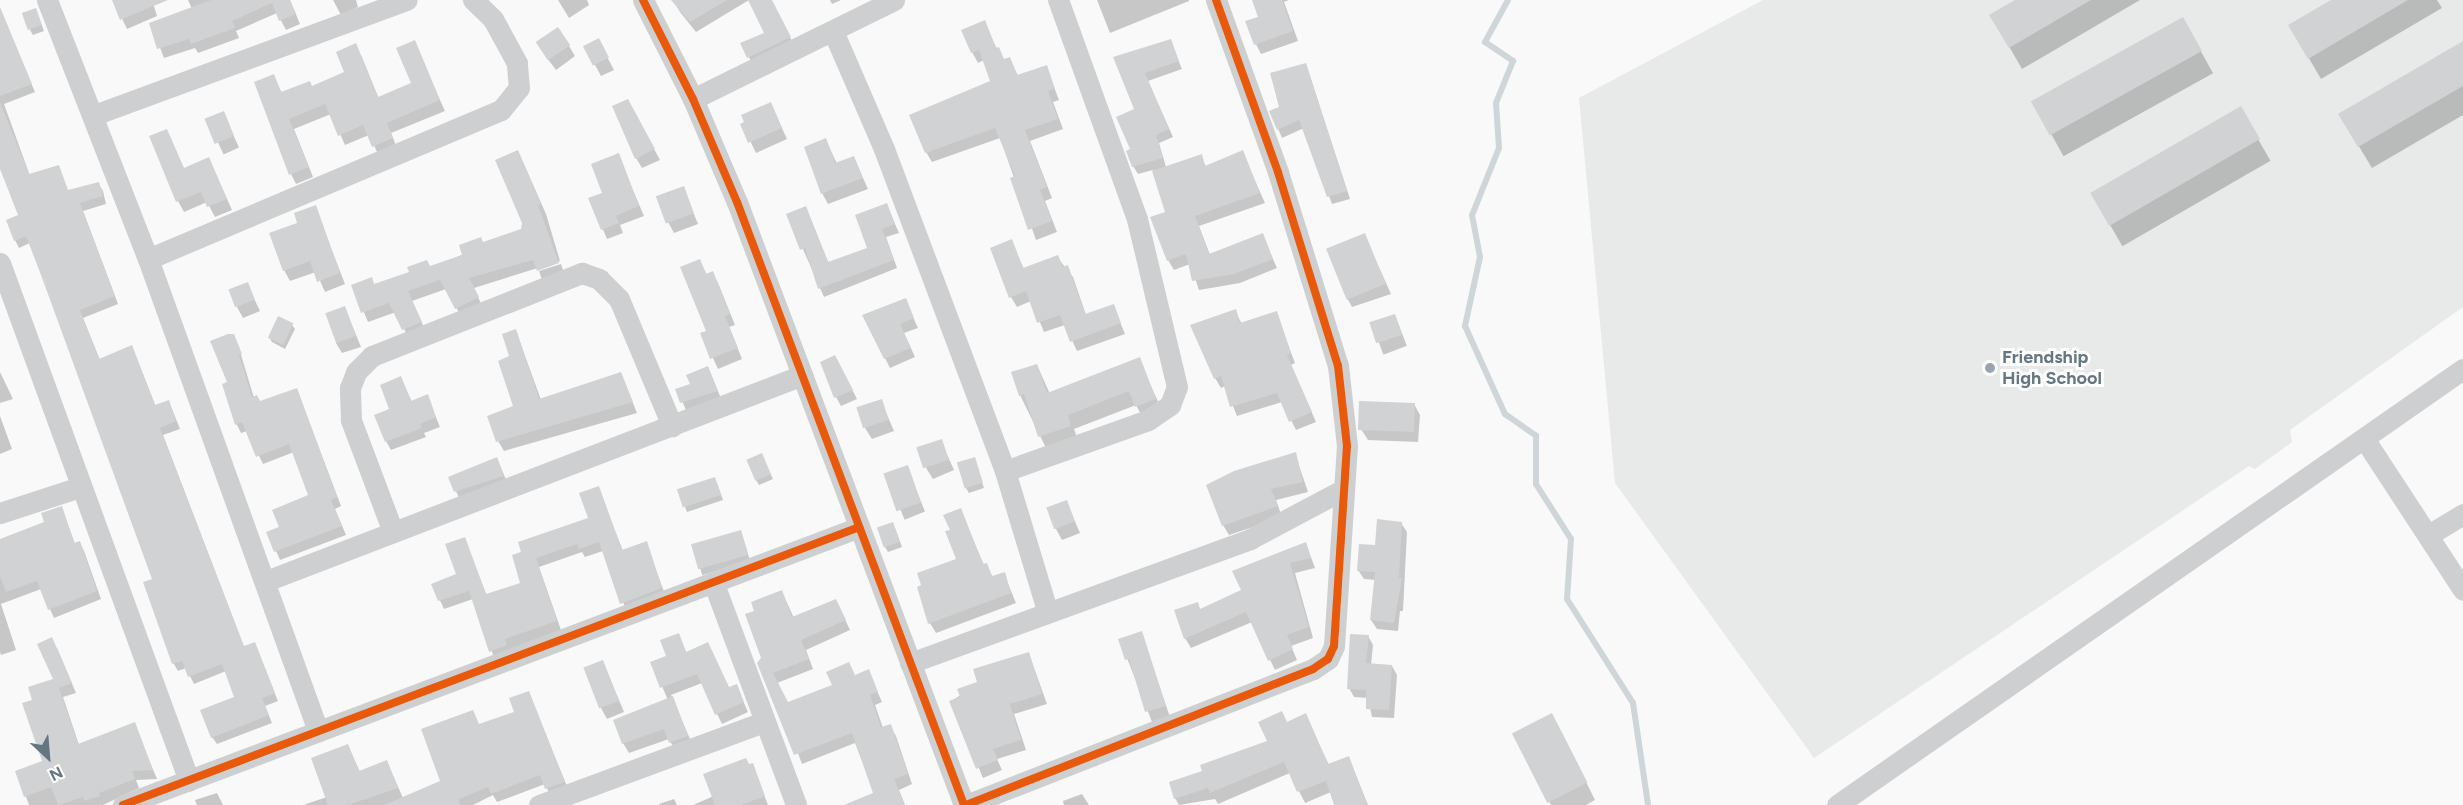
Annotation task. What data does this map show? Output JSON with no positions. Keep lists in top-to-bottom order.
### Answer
{
  "places": ["Friendship High School"],
  "north": "bottom right"
}
